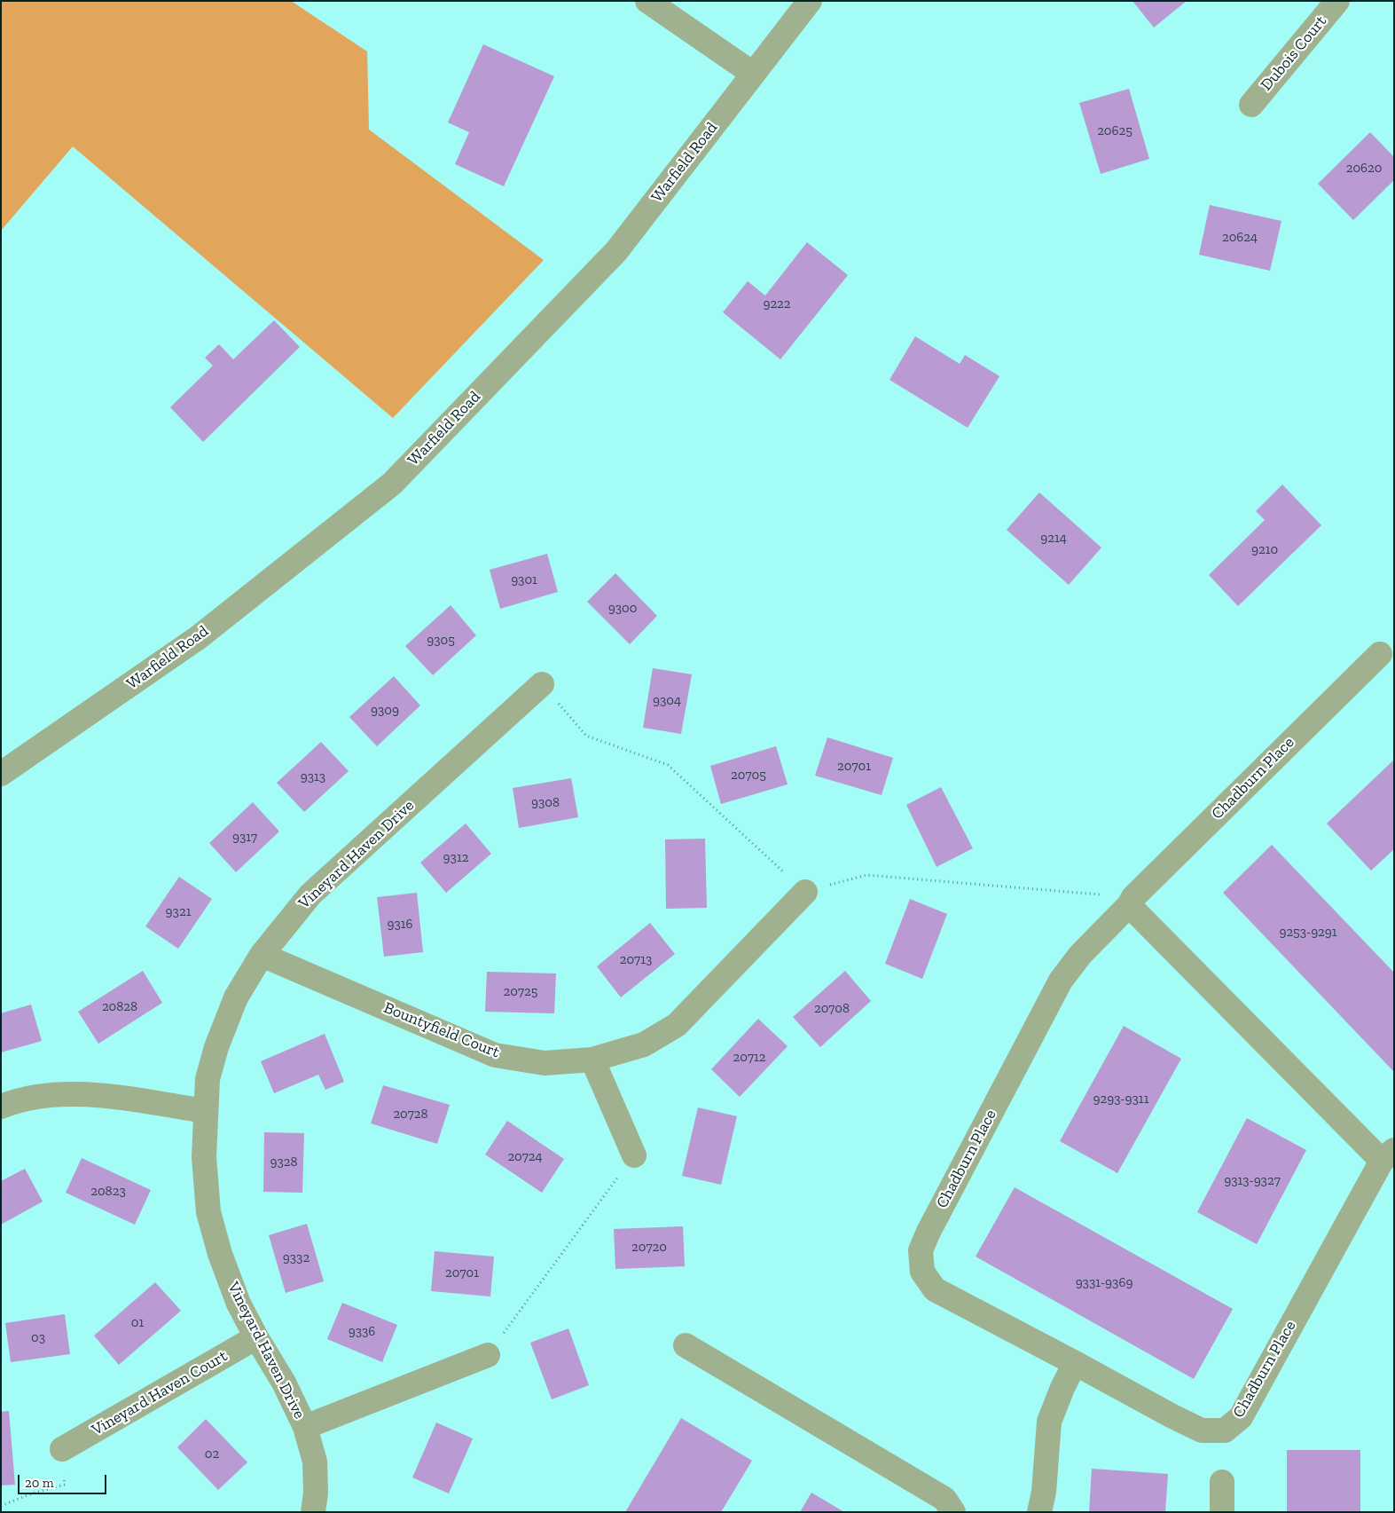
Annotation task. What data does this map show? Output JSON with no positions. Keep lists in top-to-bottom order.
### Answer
{
  "streets": {
    "street": [
      "Dubois Court",
      "Warfield Road",
      "Chadburn Place",
      "Vineyard Haven Drive",
      "Bountyfield Court",
      "Vineyard Haven Court"
    ]
  },
  "crossings": [
    ["Vineyard Haven Drive", "Bountyfield Court"],
    ["Vineyard Haven Drive", "Vineyard Haven Court"]
  ],
  "house_numbers": [
    "20625",
    "20620",
    "20624",
    "9222",
    "9214",
    "9210",
    "9301",
    "9300",
    "9305",
    "9304",
    "9309",
    "20701",
    "20705",
    "9313",
    "9308",
    "9317",
    "9312",
    "9321",
    "9316",
    "9253-9291",
    "20713",
    "20725",
    "20828",
    "20708",
    "20712",
    "9293-9311",
    "20728",
    "20724",
    "9328",
    "9313-9327",
    "20823",
    "20720",
    "9332",
    "20701",
    "9331-9369",
    "01",
    "9336",
    "03",
    "02"
  ],
  "scale_bar": "20 m"
}
